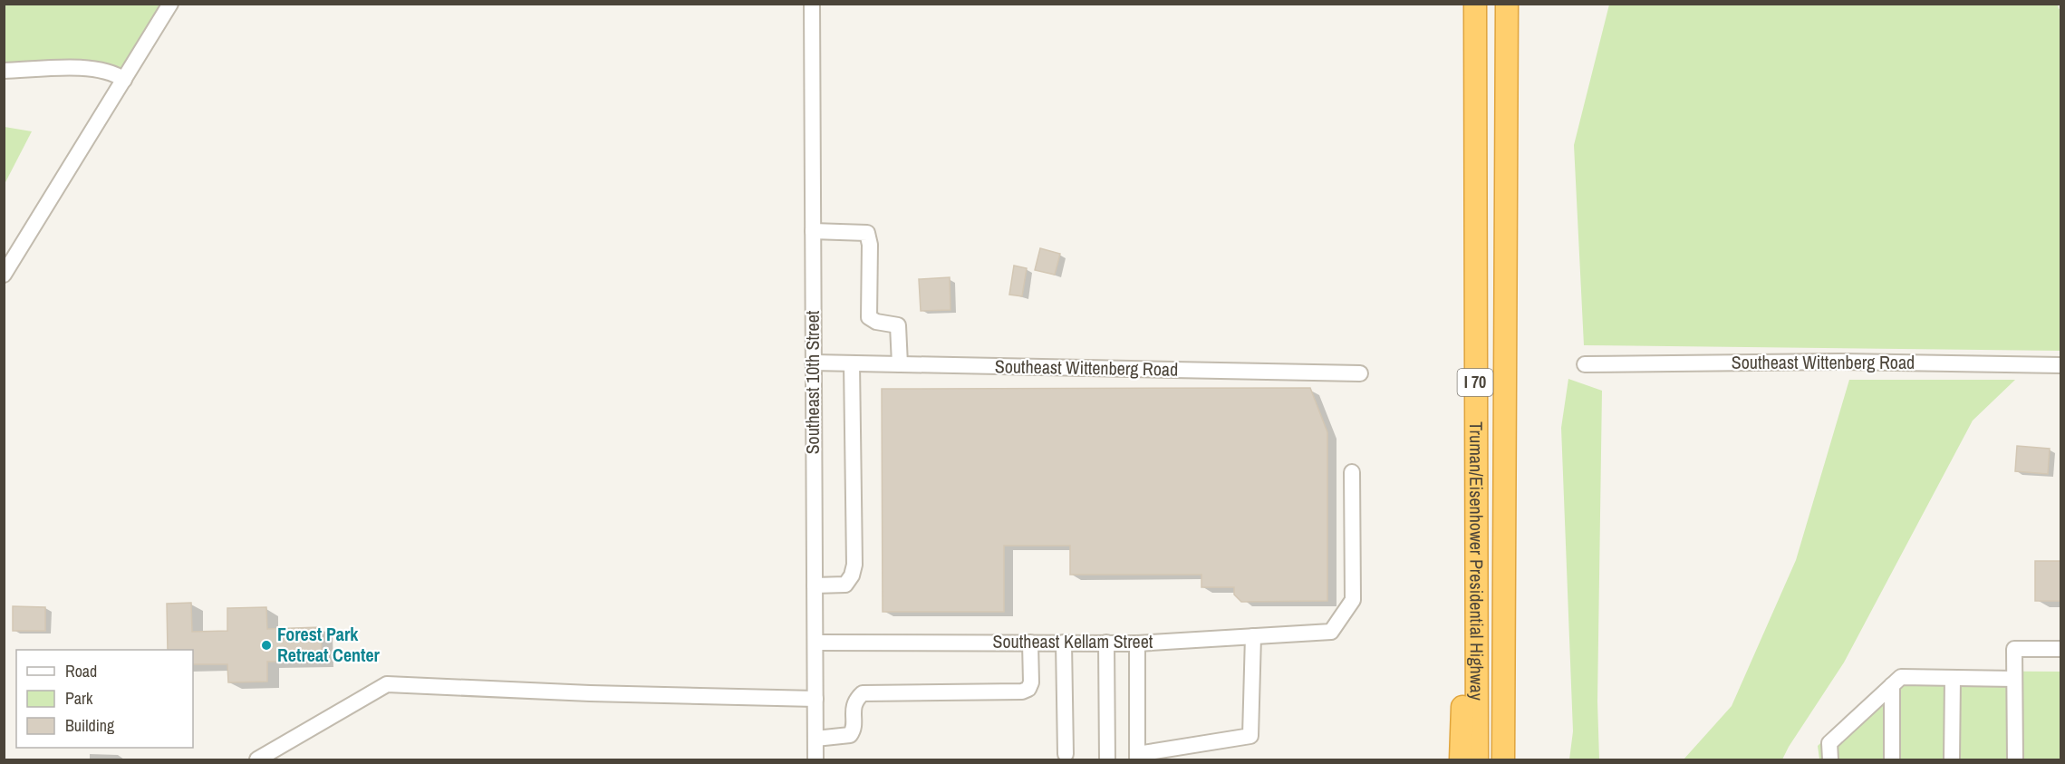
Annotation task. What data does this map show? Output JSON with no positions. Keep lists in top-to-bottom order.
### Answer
{
  "streets": {
    "highway": ["I 70", "Truman/Eisenhower Presidential Highway"],
    "street": ["Southeast Wittenberg Road", "Southeast 10th Street", "Southeast Kellam Street"]
  },
  "crossings": [
    ["Southeast Wittenberg Road", "Southeast 10th Street"],
    ["Southeast 10th Street", "Southeast Kellam Street"]
  ],
  "places": ["Forest Park Retreat Center"],
  "legend": ["Road", "Park", "Building"]
}
